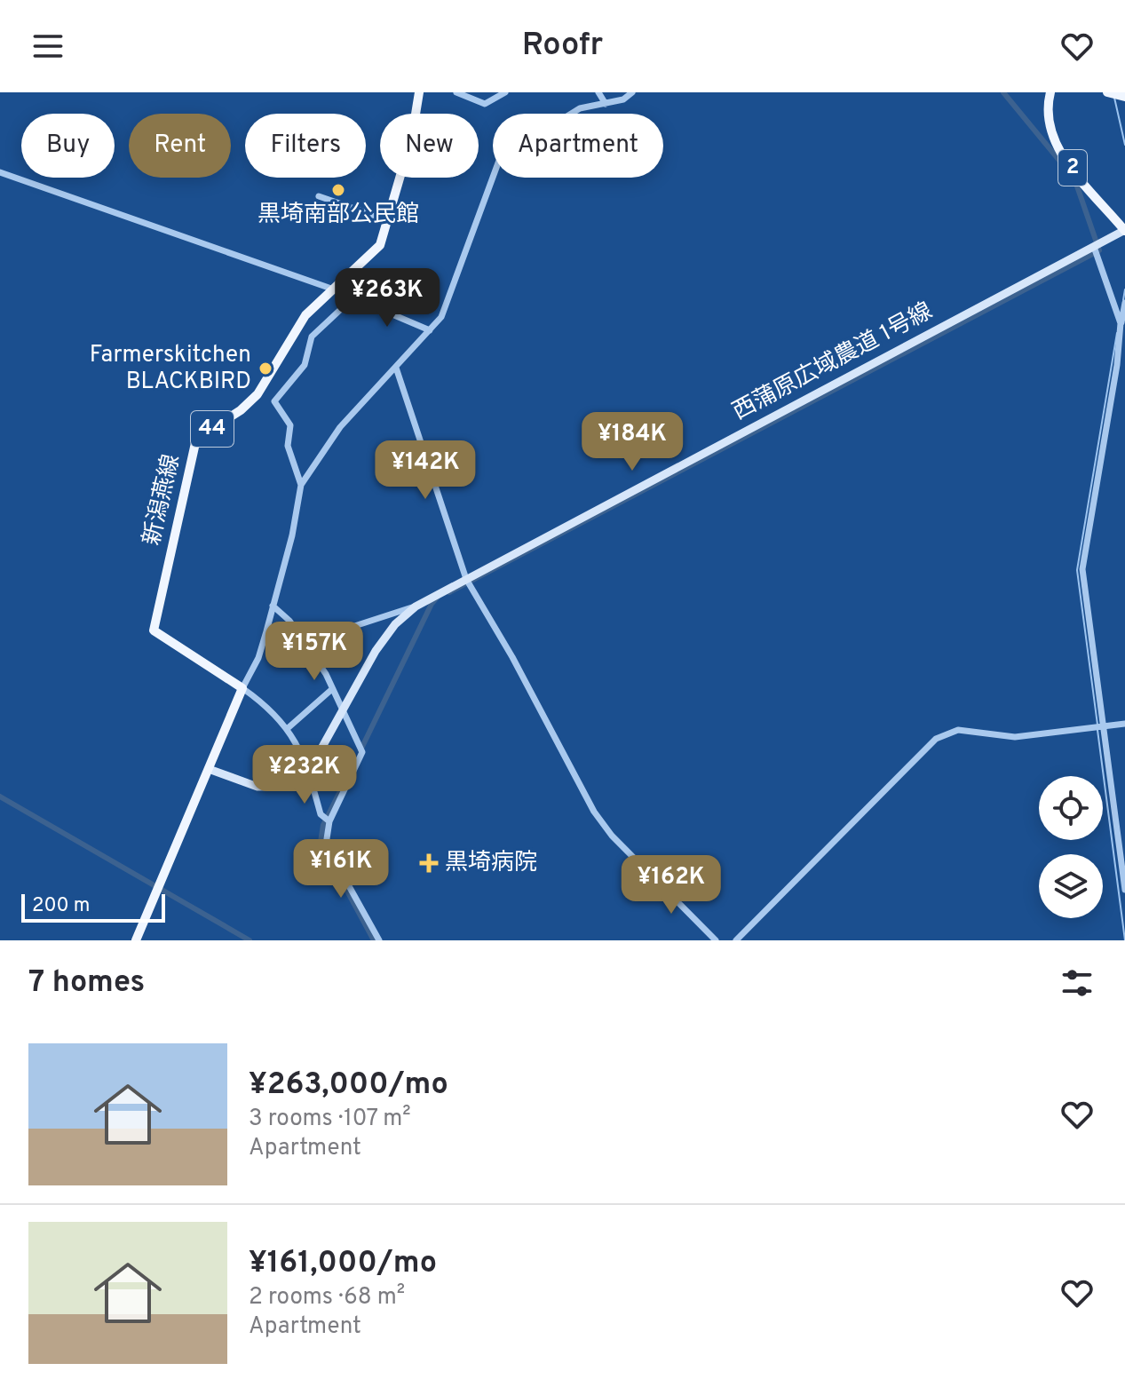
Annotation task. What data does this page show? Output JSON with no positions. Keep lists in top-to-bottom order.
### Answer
{
  "streets": {
    "main road": ["2", "44", "新潟燕線"],
    "street": ["西蒲原広域農道 1号線"]
  },
  "crossings": [
    ["2", "西蒲原広域農道 1号線"]
  ],
  "places": {
    "other": ["黒埼南部公民館", "Farmerskitchen BLACKBIRD"],
    "health": ["黒埼病院"]
  },
  "scale_bar": "200 m",
  "page": {
    "header": "Roofr",
    "chip": [
      "Buy",
      "Rent",
      "Filters",
      "New",
      "Apartment"
    ],
    "price": [
      "¥263K",
      "¥184K",
      "¥142K",
      "¥157K",
      "¥232K",
      "¥161K",
      "¥162K"
    ],
    "scale": "200 m",
    "heading": "7 homes",
    "list": [
      {
        "name": "¥263,000/mo",
        "note": "3 rooms · 107 m² · Apartment"
      },
      {
        "name": "¥161,000/mo",
        "note": "2 rooms · 68 m² · Apartment"
      }
    ]
  }
}
